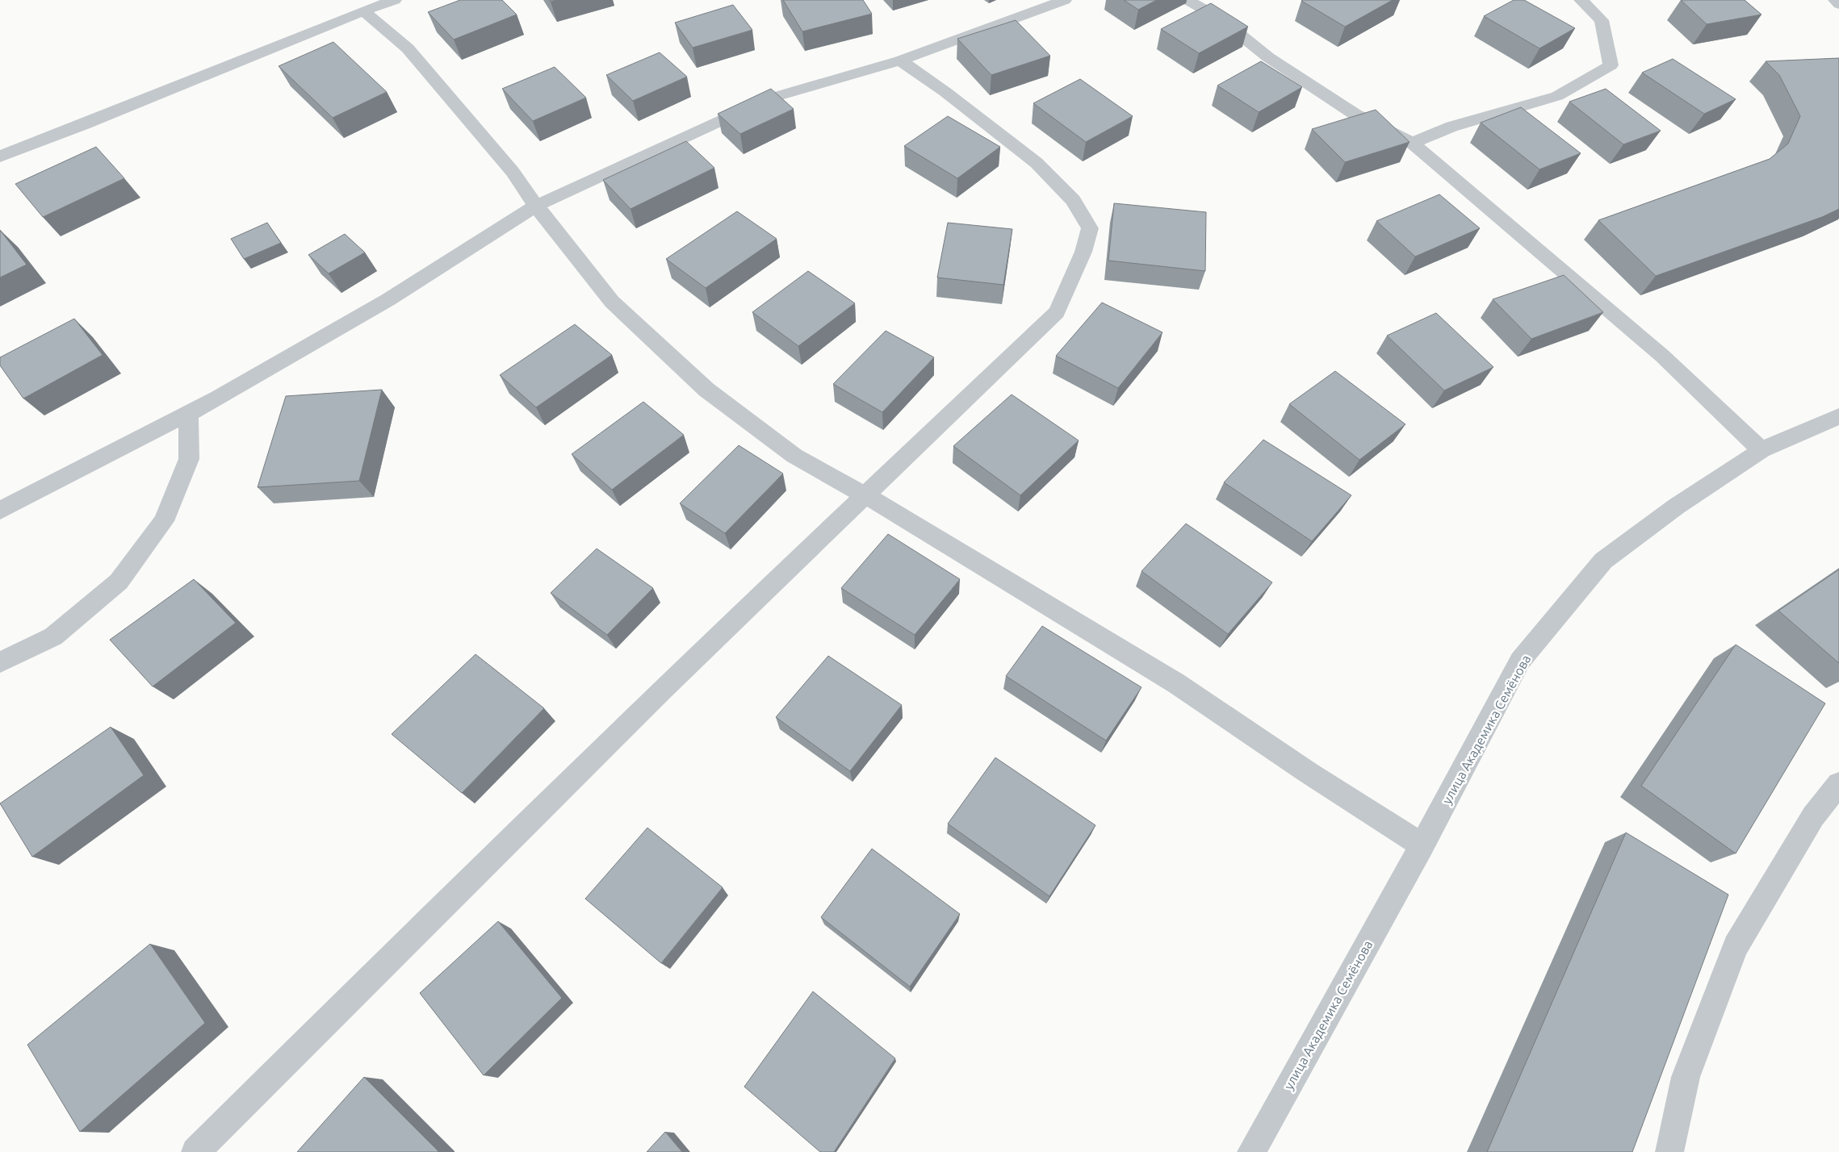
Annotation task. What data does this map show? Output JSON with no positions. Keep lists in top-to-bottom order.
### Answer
{
  "streets": {
    "street": ["улица Академика Семёнова"]
  }
}
